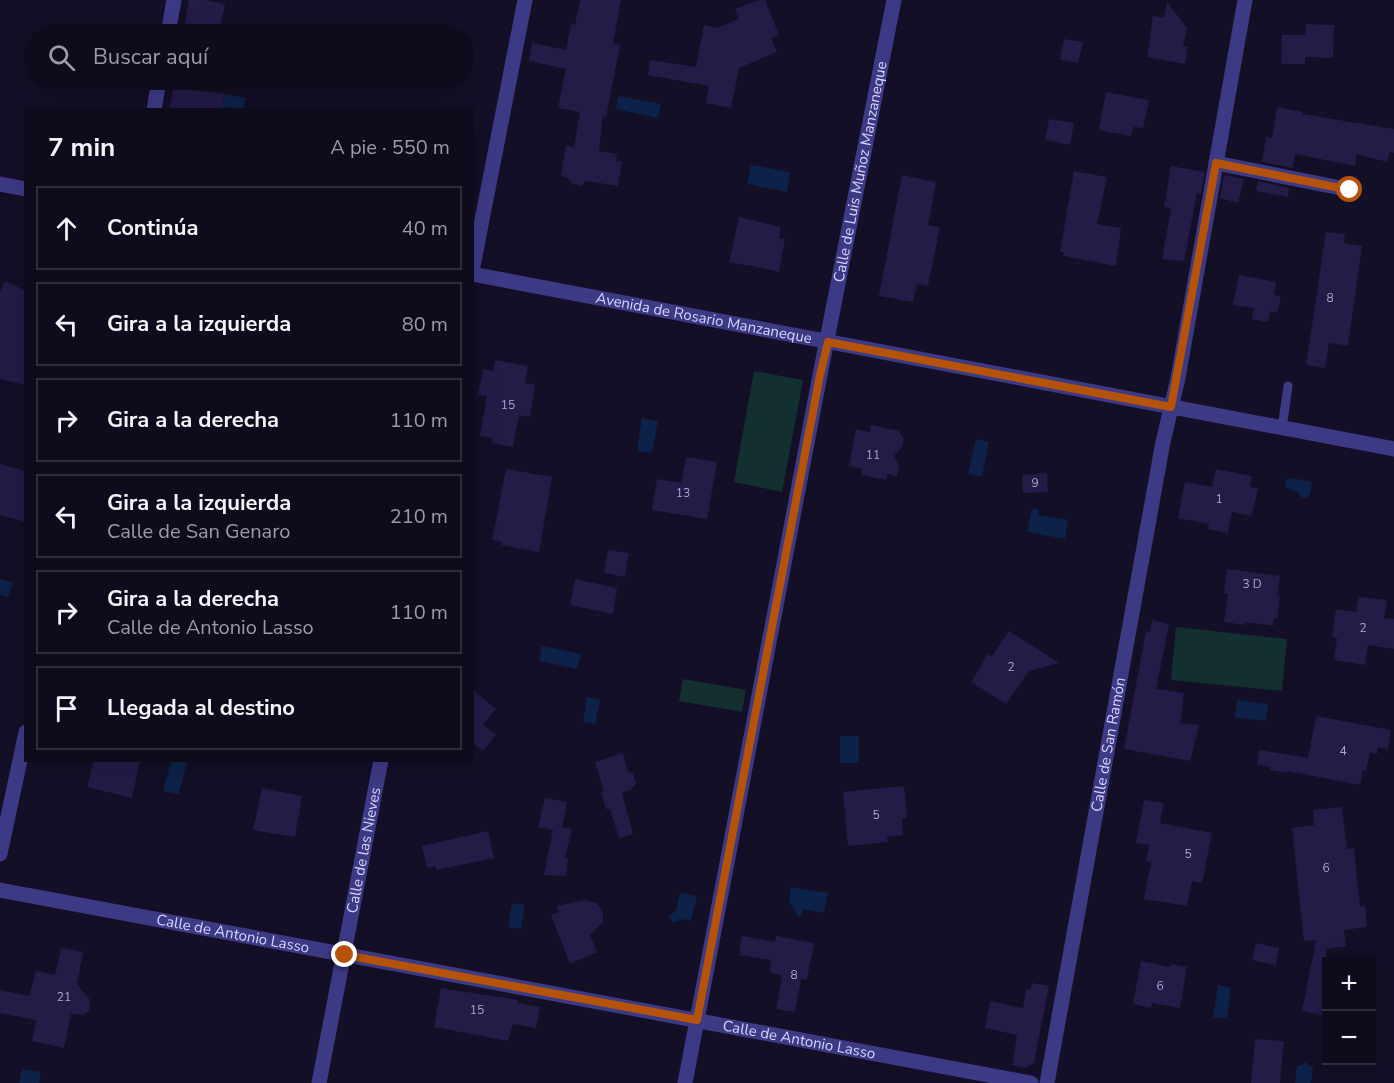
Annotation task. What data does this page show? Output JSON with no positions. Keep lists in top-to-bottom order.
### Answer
{
  "streets": {
    "street": [
      "Calle de Luis Muñoz Manzaneque",
      "Avenida de Rosario Manzaneque",
      "Calle de San Ramón",
      "Calle de las Nieves",
      "Calle de Antonio Lasso"
    ]
  },
  "crossings": [
    ["Calle de Luis Muñoz Manzaneque", "Avenida de Rosario Manzaneque"],
    ["Calle de Luis Muñoz Manzaneque", "Calle de Antonio Lasso"],
    ["Avenida de Rosario Manzaneque", "Calle de San Ramón"],
    ["Calle de las Nieves", "Calle de Antonio Lasso"]
  ],
  "house_numbers": [
    "8",
    "15",
    "11",
    "9",
    "13",
    "1",
    "3 D",
    "2",
    "2",
    "4",
    "5",
    "5",
    "6",
    "8",
    "6",
    "21",
    "15"
  ],
  "page": {
    "search": "Buscar aquí",
    "heading": ["7 min", "A pie · 550 m"],
    "list": [
      ["Continúa", "40 m"],
      ["Gira a la izquierda", "80 m"],
      ["Gira a la derecha", "110 m"],
      ["Gira a la izquierda", "Calle de San Genaro", "210 m"],
      ["Gira a la derecha", "Calle de Antonio Lasso", "110 m"],
      "Llegada al destino"
    ],
    "map_buttons": ["+", "−"]
  }
}
